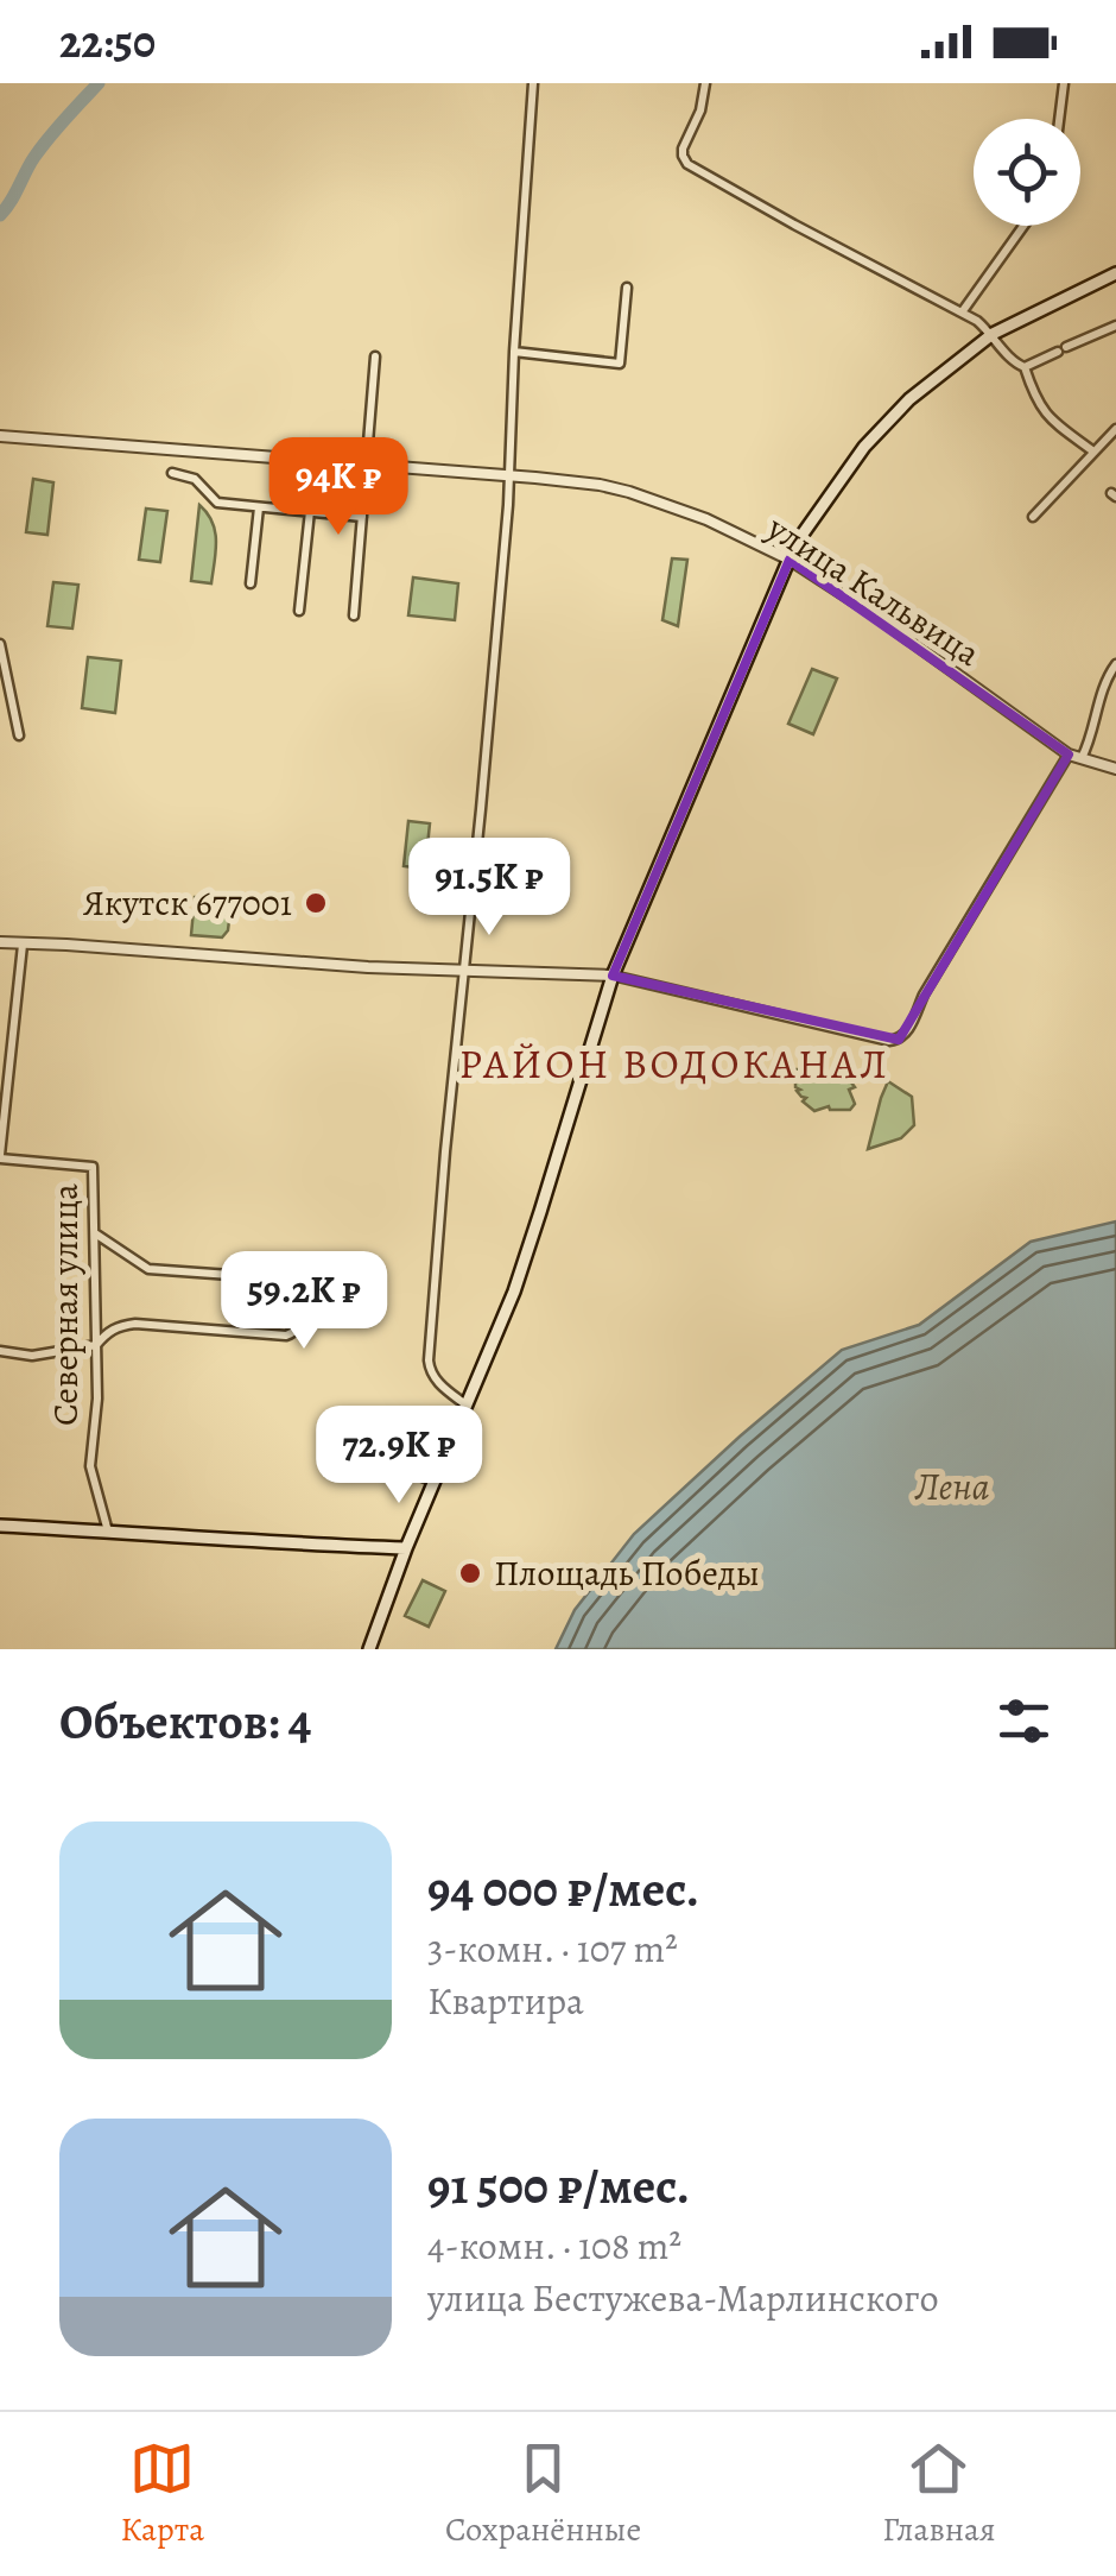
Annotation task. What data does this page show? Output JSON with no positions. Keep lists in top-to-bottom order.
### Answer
{
  "streets": {
    "street": ["улица Кальвица", "Северная улица"]
  },
  "districts": ["РАЙОН ВОДОКАНАЛ"],
  "water": ["Лена"],
  "places": ["Якутск 677001", "Площадь Победы"],
  "page": {
    "status": "22:50",
    "price": [
      "94K ₽",
      "91.5K ₽",
      "59.2K ₽",
      "72.9K ₽"
    ],
    "heading": "Объектов: 4",
    "list": [
      {
        "name": "94 000 ₽/мес.",
        "note": "3-комн. · 107 m² · Квартира"
      },
      {
        "name": "91 500 ₽/мес.",
        "note": "4-комн. · 108 m² · улица Бестужева-Марлинского"
      }
    ],
    "tabs": ["Карта", "Сохранённые", "Главная"]
  }
}
